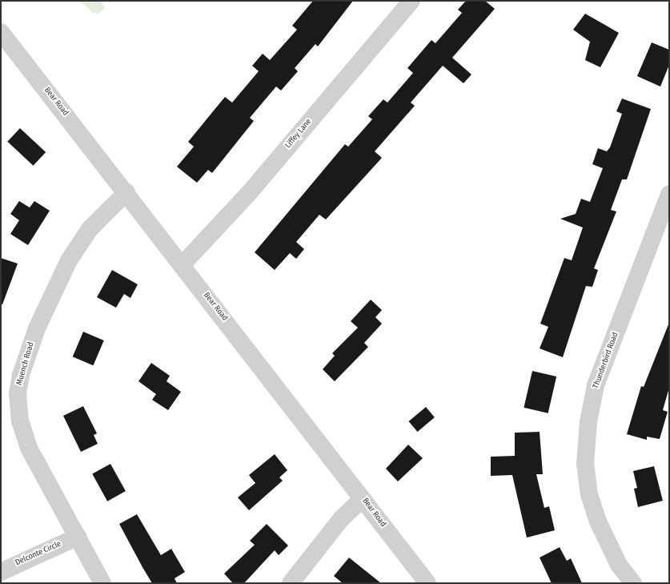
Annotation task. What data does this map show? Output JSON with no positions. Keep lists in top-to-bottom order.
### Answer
{
  "streets": {
    "street": [
      "Bear Road",
      "Liffey Lane",
      "Thunderbird Road",
      "Muench Road",
      "Delconte Circle"
    ]
  },
  "crossings": [
    ["Bear Road", "Liffey Lane"],
    ["Bear Road", "Muench Road"],
    ["Muench Road", "Delconte Circle"]
  ]
}
